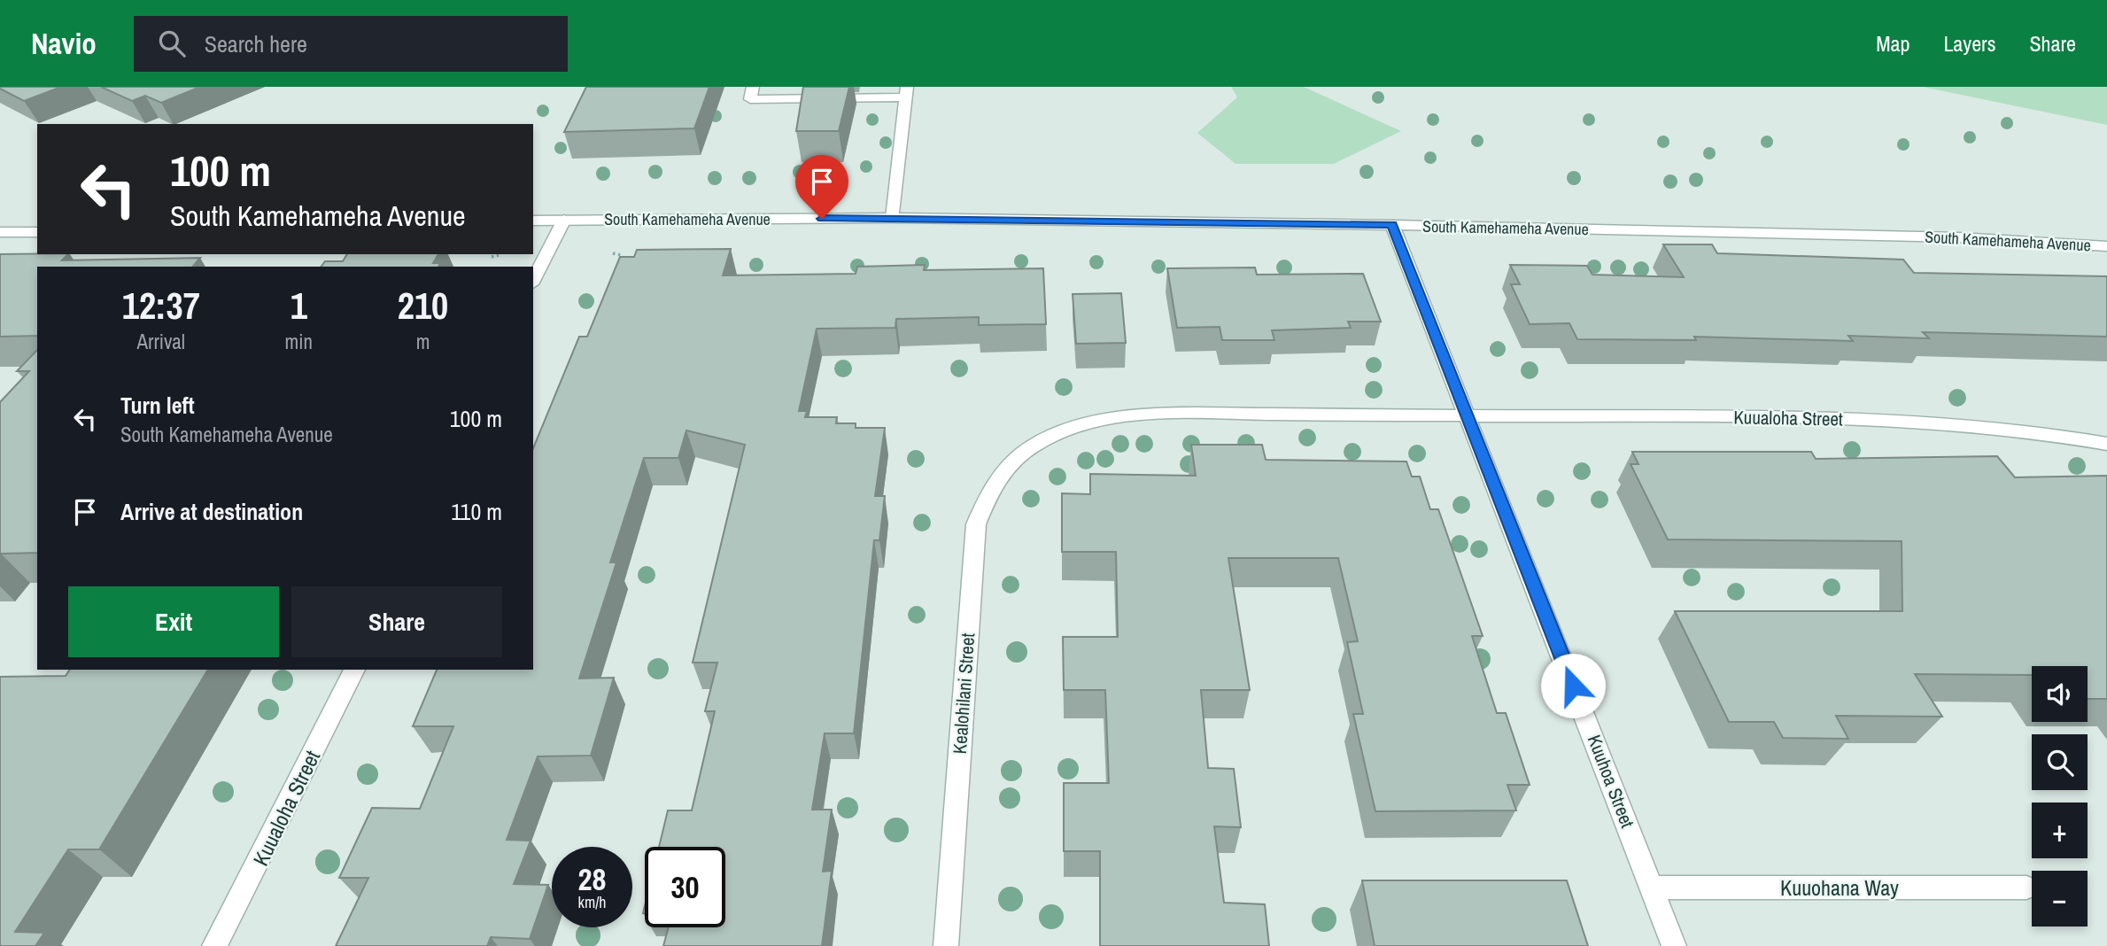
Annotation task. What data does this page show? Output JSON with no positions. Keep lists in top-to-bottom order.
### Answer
{
  "streets": {
    "street": [
      "South Kamehameha Avenue",
      "Kuualoha Street",
      "Kealohilani Street",
      "Kuuhoa Street",
      "Kuuohana Way"
    ]
  },
  "crossings": [
    ["South Kamehameha Avenue", "Kuuhoa Street"],
    ["Kuualoha Street", "Kealohilani Street"],
    ["Kuualoha Street", "Kuuhoa Street"],
    ["Kuuhoa Street", "Kuuohana Way"]
  ],
  "page": {
    "header": "Navio",
    "search": "Search here",
    "nav": ["Map", "Layers", "Share"],
    "turn": ["100 m", "South Kamehameha Avenue"],
    "eta": [
      "12:37",
      "Arrival",
      "1",
      "min",
      "210",
      "m"
    ],
    "list": [
      {
        "name": "Turn left",
        "note": "South Kamehameha Avenue",
        "value": "100 m"
      },
      {
        "name": "Arrive at destination",
        "value": "110 m"
      }
    ],
    "buttons": ["Exit", "Share"],
    "map_buttons": ["+", "−"],
    "speed": "28 km/h",
    "limit": "30"
  }
}
